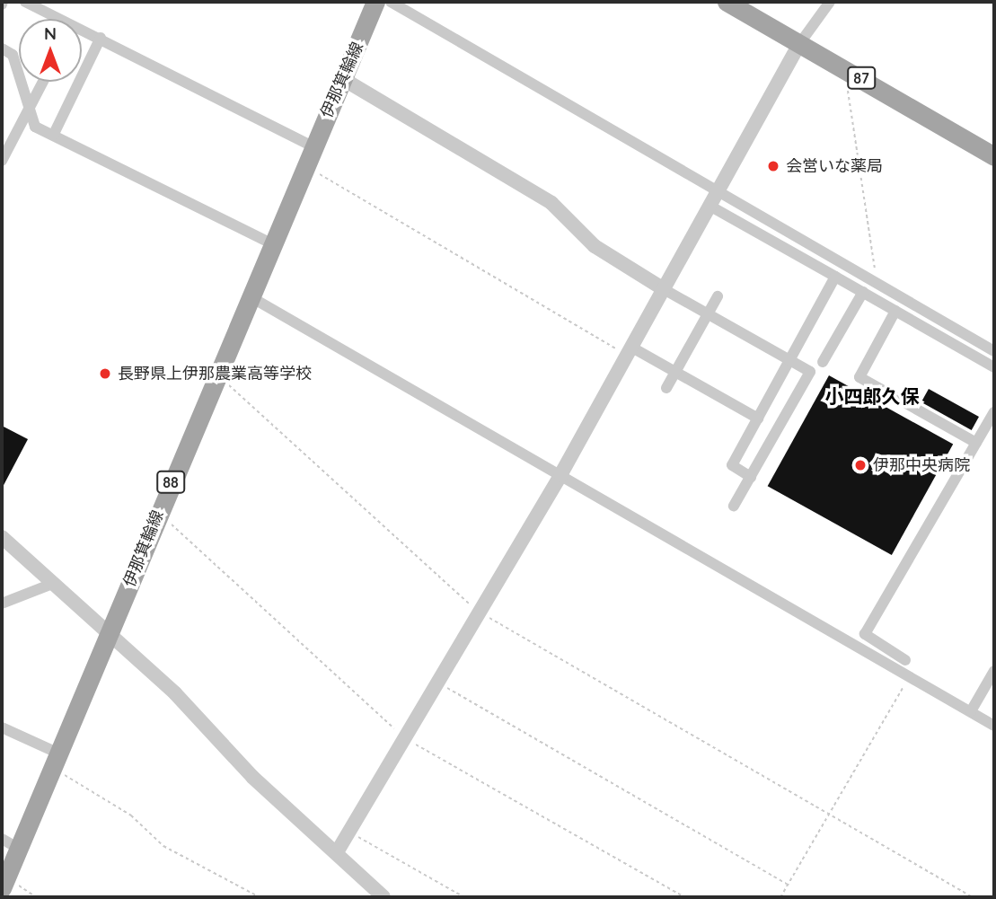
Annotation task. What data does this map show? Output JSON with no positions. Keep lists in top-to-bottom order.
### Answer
{
  "streets": {
    "main road": ["87", "伊那箕輪線", "88"]
  },
  "districts": ["小四郎久保"],
  "places": ["会営いな薬局", "長野県上伊那農業高等学校", "伊那中央病院"],
  "north": "top"
}
